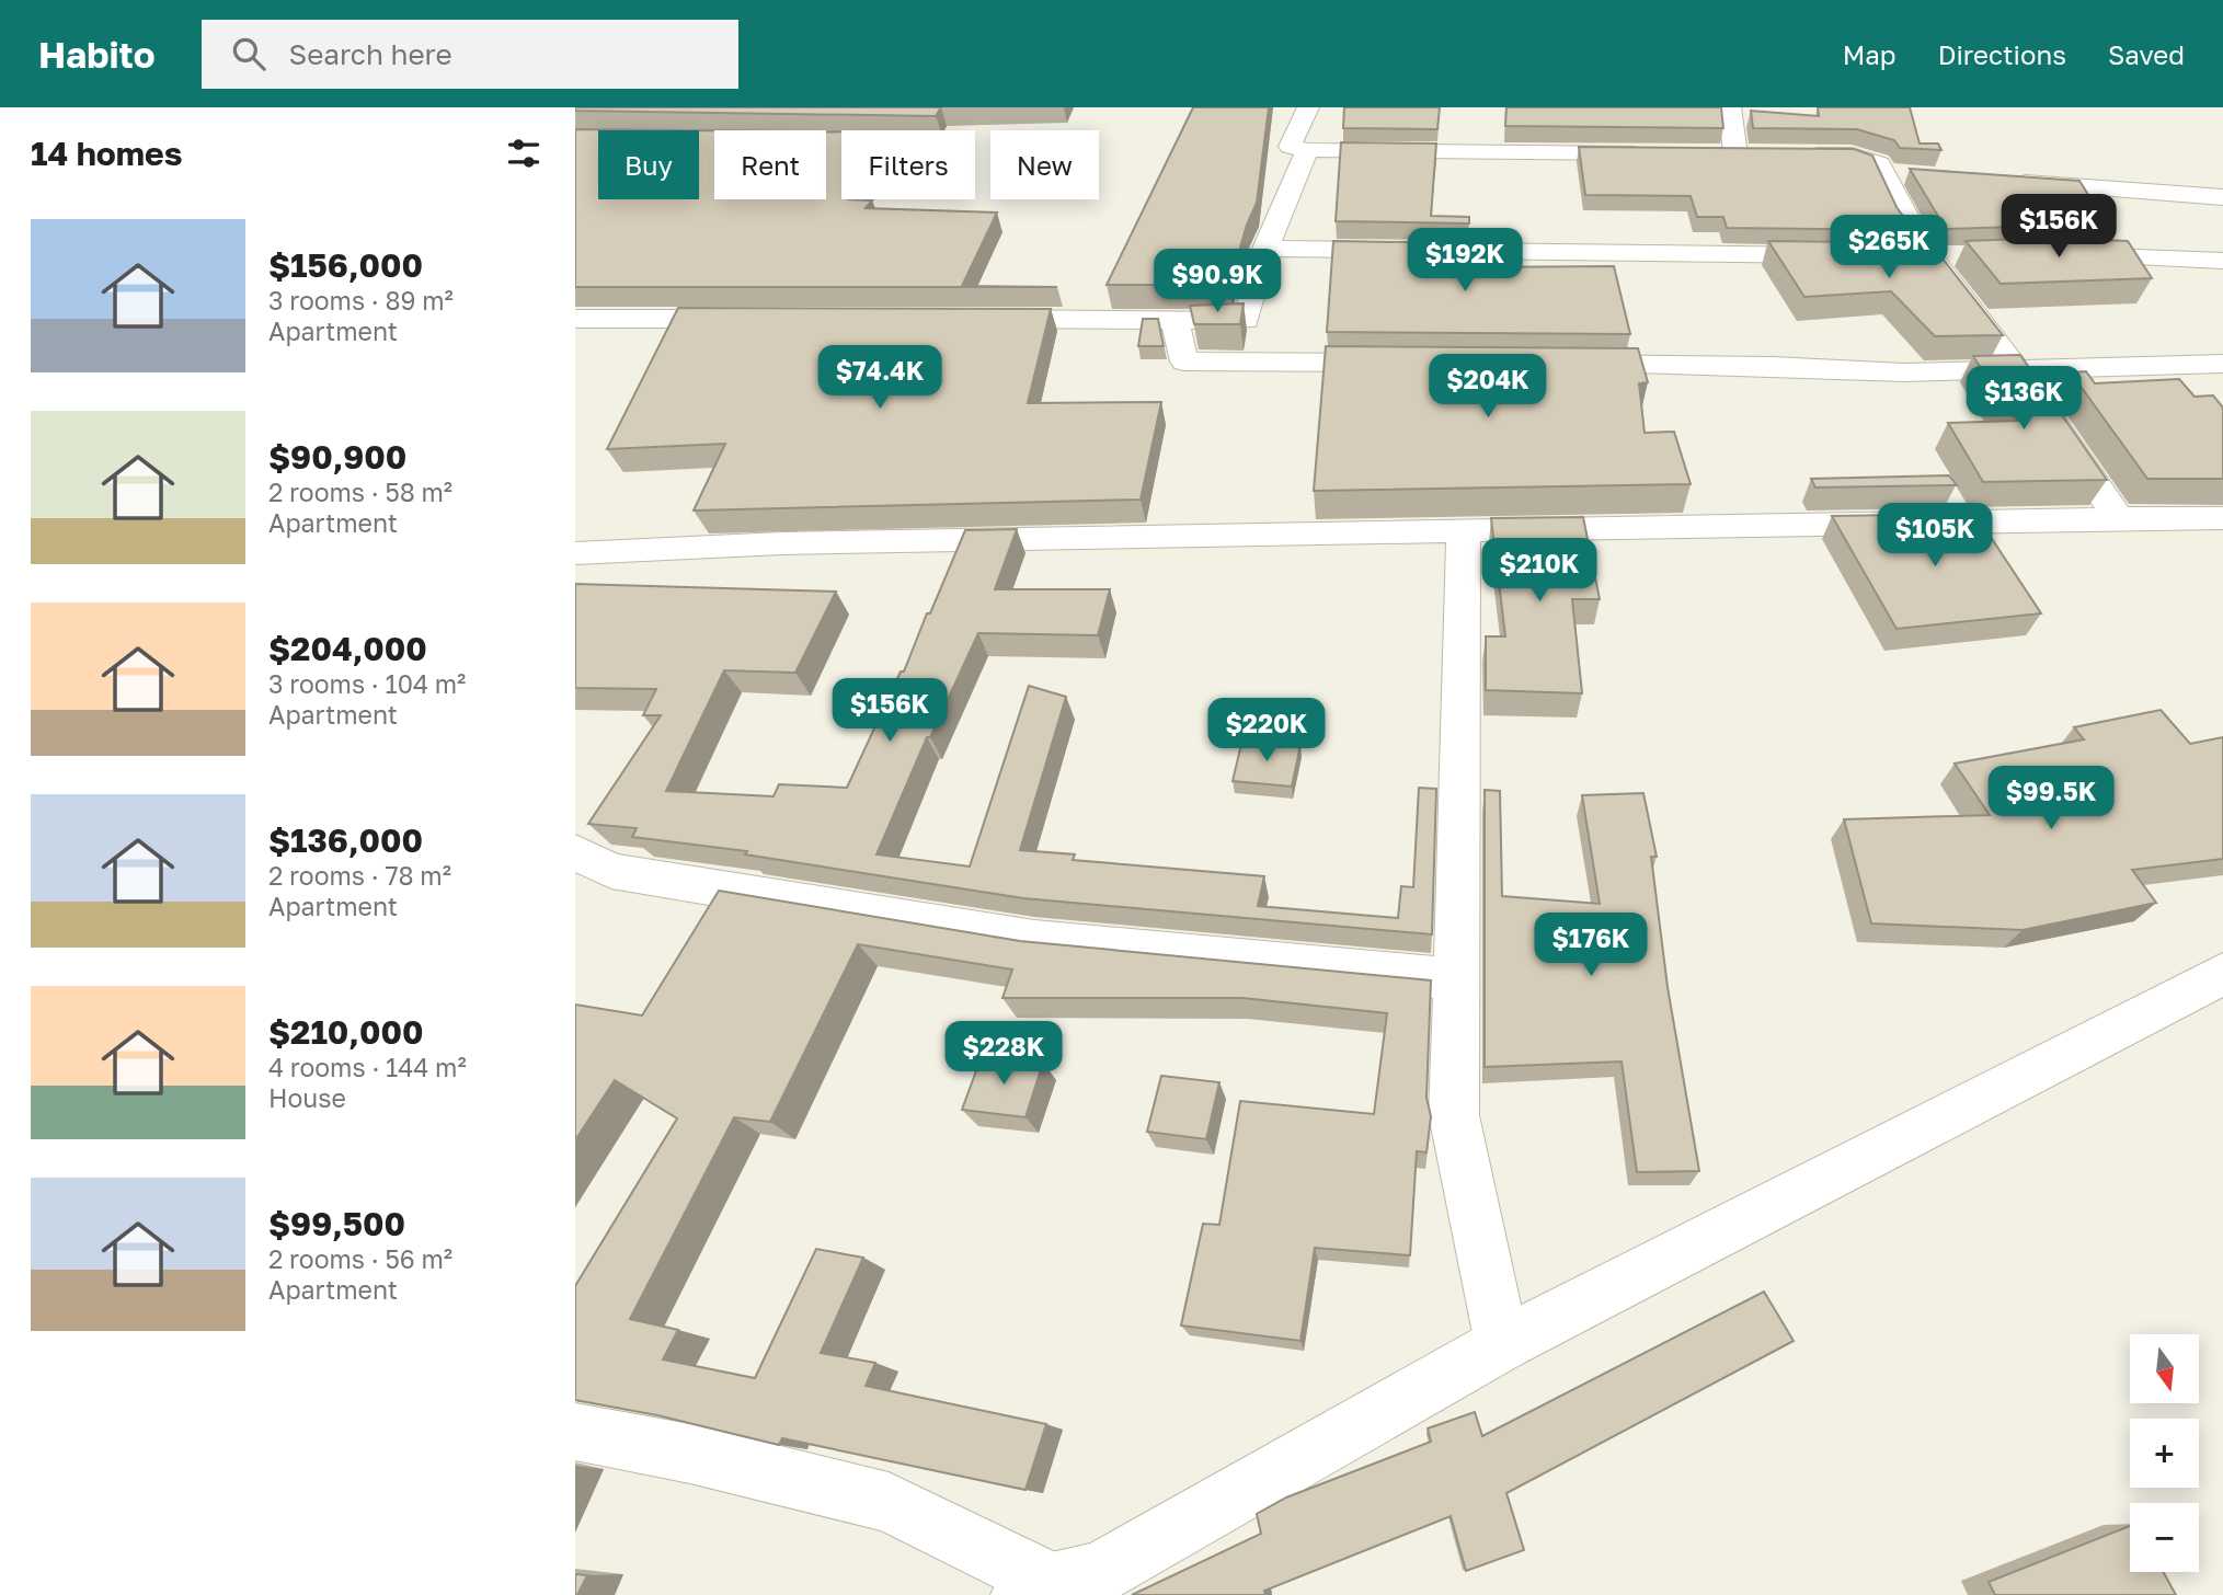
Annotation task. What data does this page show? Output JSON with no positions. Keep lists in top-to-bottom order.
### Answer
{
  "north": "bottom",
  "page": {
    "header": "Habito",
    "search": "Search here",
    "nav": ["Map", "Directions", "Saved"],
    "heading": "14 homes",
    "chip": [
      "Buy",
      "Rent",
      "Filters",
      "New"
    ],
    "price": [
      "$156K",
      "$265K",
      "$192K",
      "$90.9K",
      "$74.4K",
      "$204K",
      "$136K",
      "$105K",
      "$210K",
      "$156K",
      "$220K",
      "$99.5K",
      "$176K",
      "$228K"
    ],
    "list": [
      {
        "name": "$156,000",
        "note": "3 rooms · 89 m² · Apartment"
      },
      {
        "name": "$90,900",
        "note": "2 rooms · 58 m² · Apartment"
      },
      {
        "name": "$204,000",
        "note": "3 rooms · 104 m² · Apartment"
      },
      {
        "name": "$136,000",
        "note": "2 rooms · 78 m² · Apartment"
      },
      {
        "name": "$210,000",
        "note": "4 rooms · 144 m² · House"
      },
      {
        "name": "$99,500",
        "note": "2 rooms · 56 m² · Apartment"
      }
    ],
    "map_buttons": ["+", "−"]
  }
}
